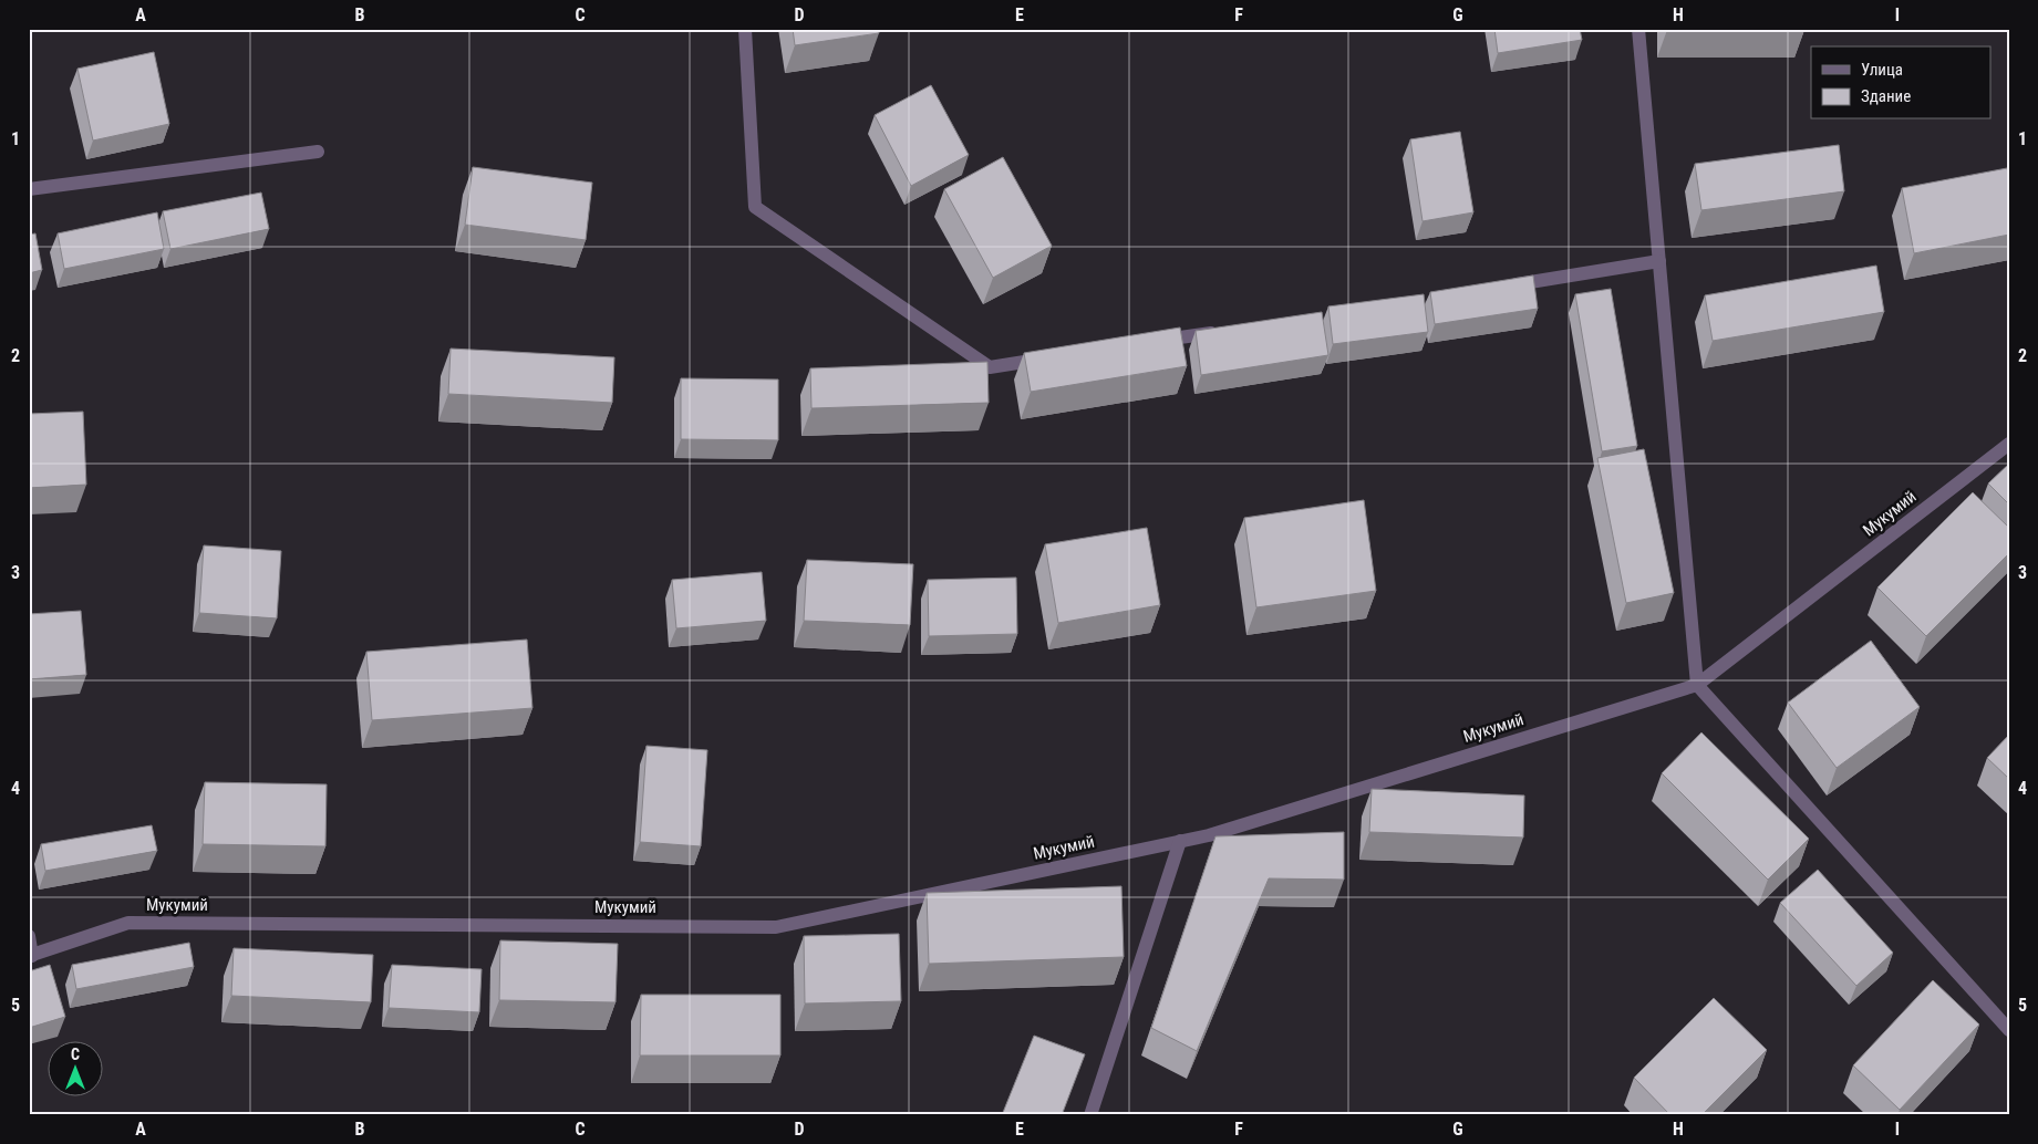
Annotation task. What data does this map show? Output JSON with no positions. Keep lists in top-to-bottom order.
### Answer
{
  "streets": {
    "street": ["Мукумий"]
  },
  "legend": ["Улица", "Здание"],
  "north": "top",
  "grid": {
    "columns": [
      "A",
      "B",
      "C",
      "D",
      "E",
      "F",
      "G",
      "H",
      "I"
    ],
    "rows": [
      "1",
      "2",
      "3",
      "4",
      "5"
    ]
  }
}
